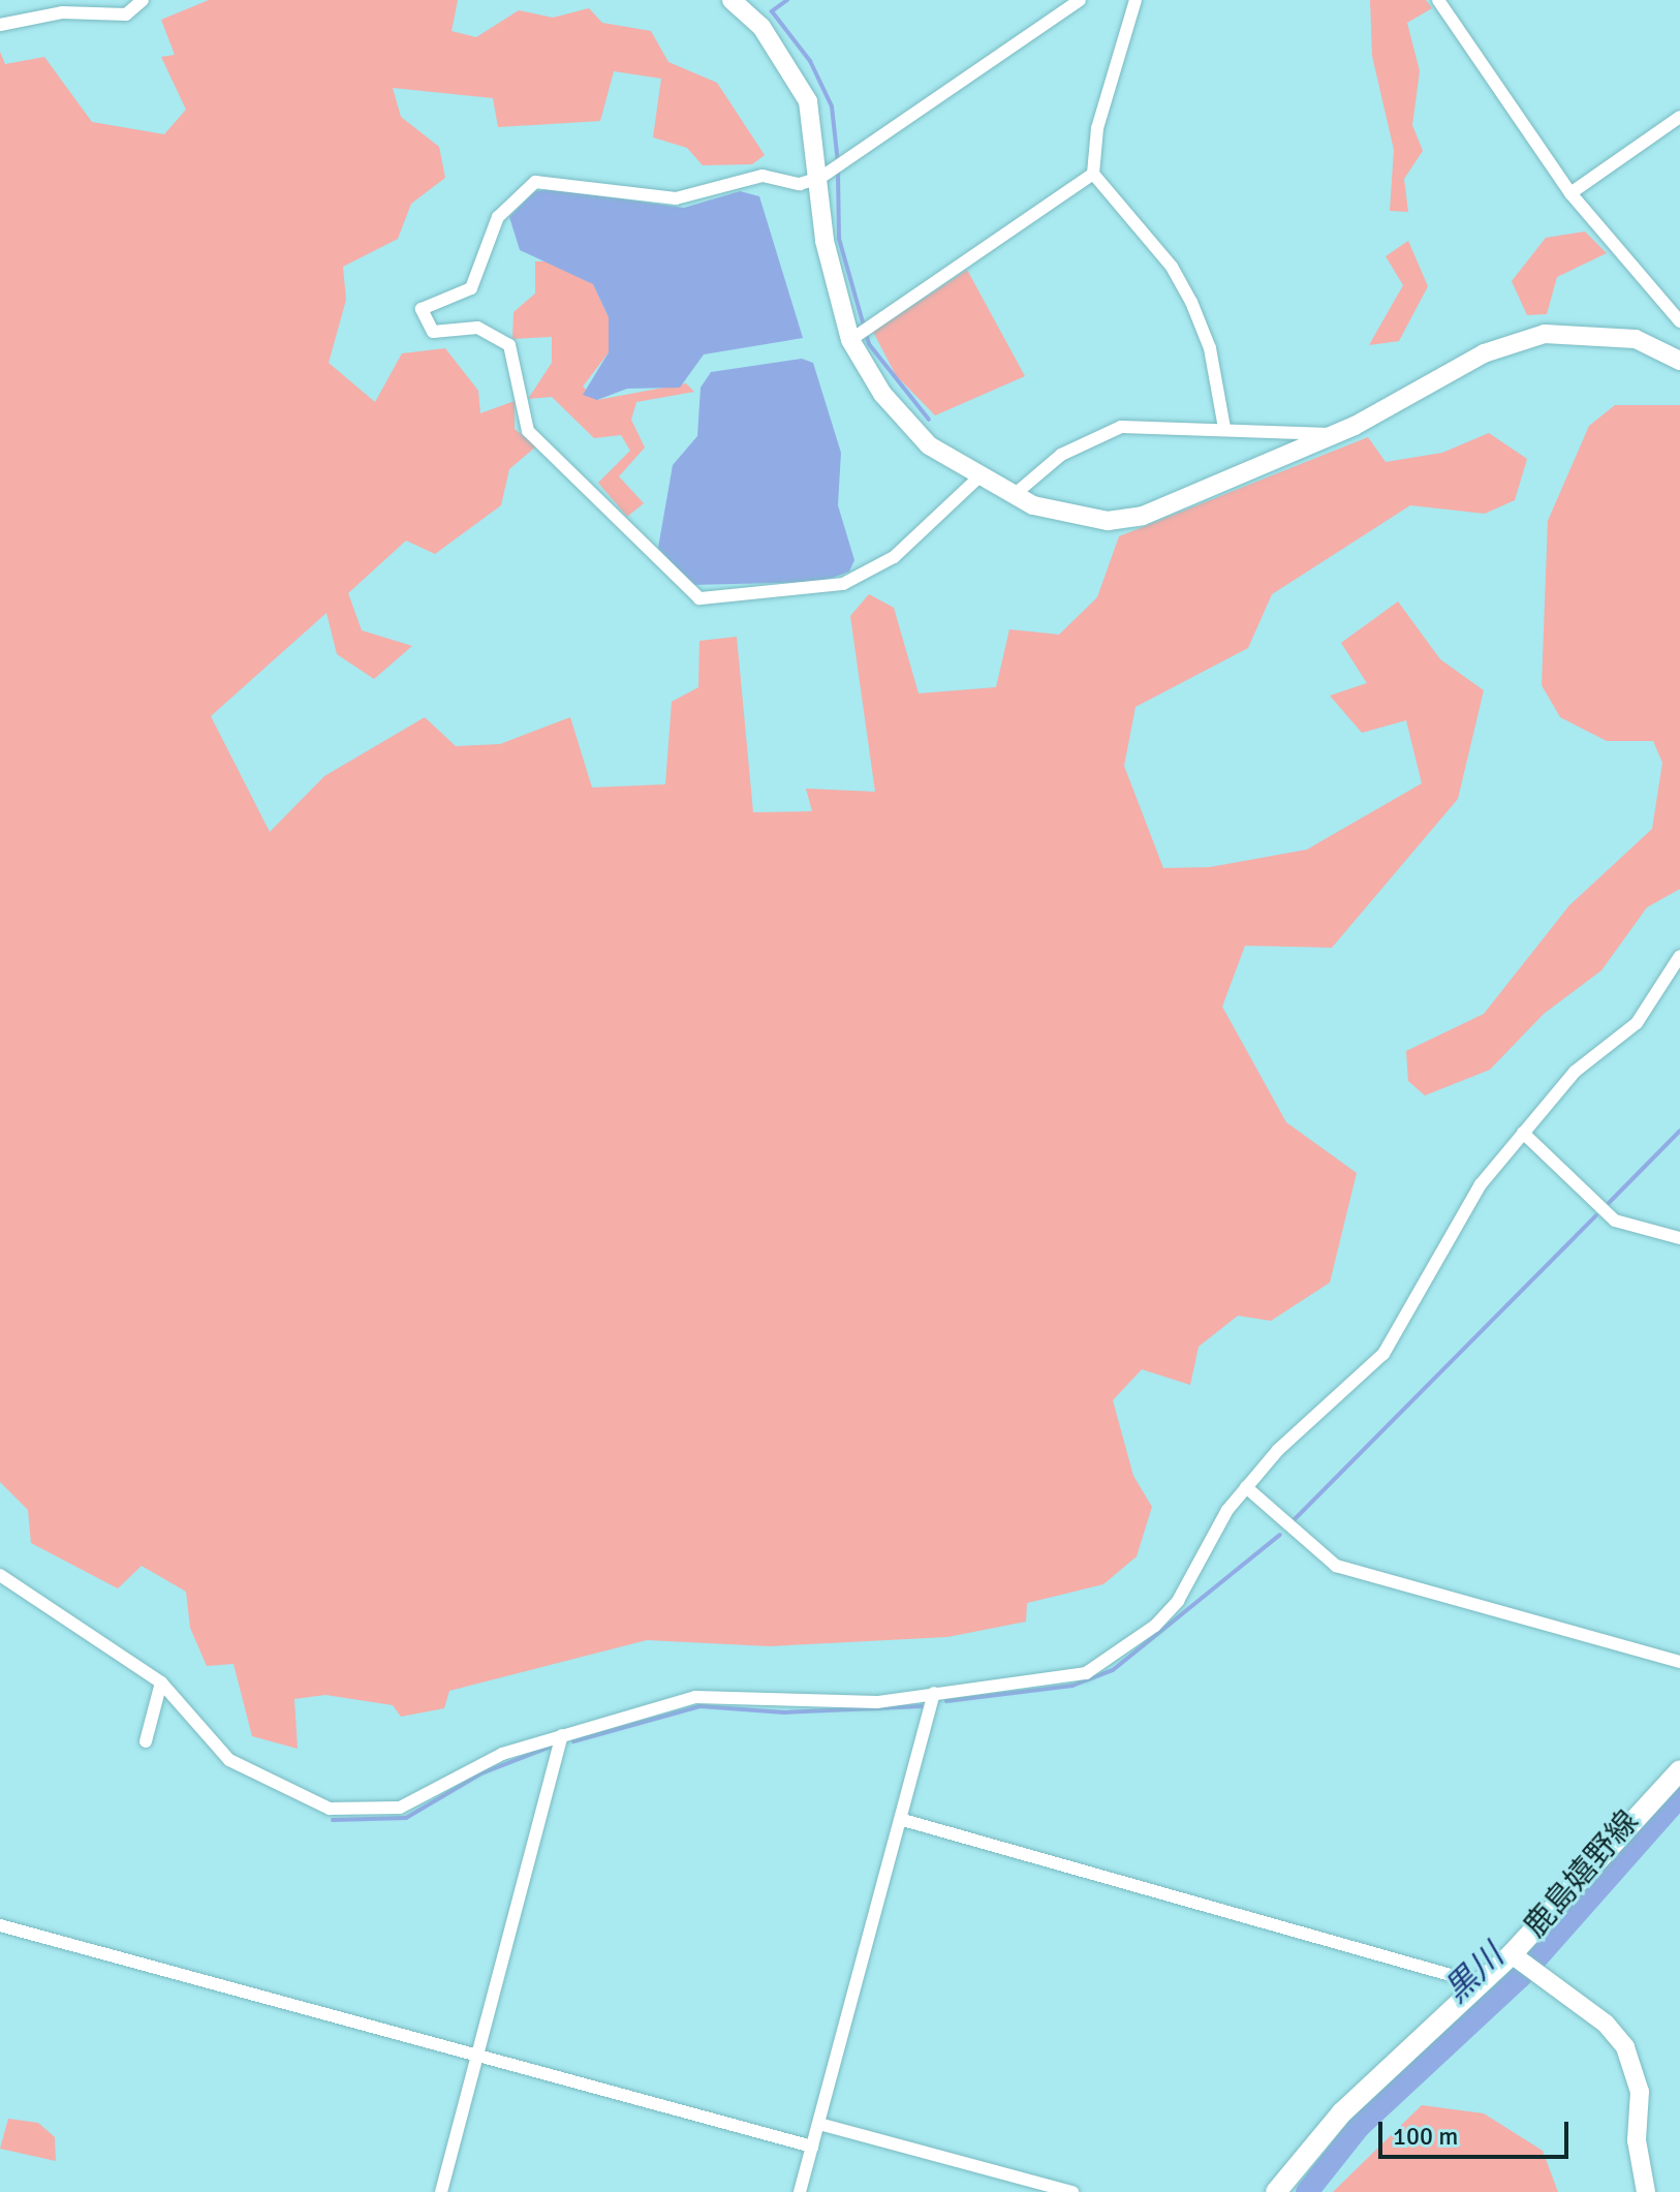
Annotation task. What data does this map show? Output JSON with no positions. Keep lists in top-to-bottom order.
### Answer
{
  "streets": {
    "main road": ["鹿島嬉野線"]
  },
  "water": ["黒川"],
  "scale_bar": "100 m"
}
